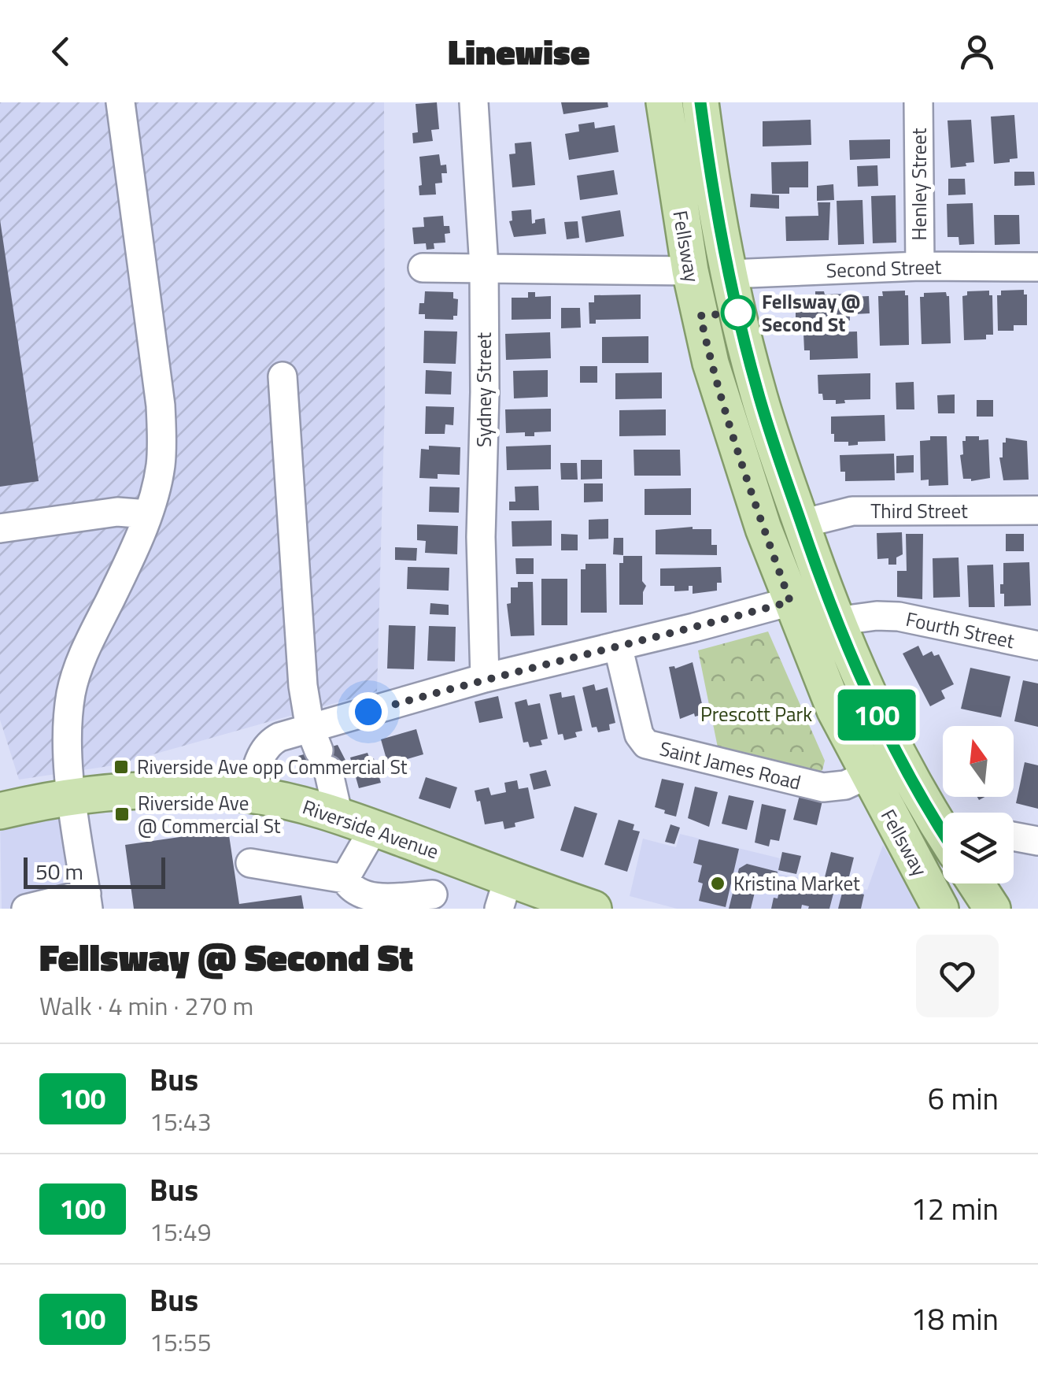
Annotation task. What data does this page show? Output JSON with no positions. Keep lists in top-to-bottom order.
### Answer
{
  "streets": {
    "main road": ["Fellsway", "Riverside Avenue"],
    "street": [
      "Henley Street",
      "Second Street",
      "Sydney Street",
      "Third Street",
      "Fourth Street",
      "Saint James Road"
    ]
  },
  "crossings": [
    ["Henley Street", "Second Street"],
    ["Fellsway", "Second Street"],
    ["Fellsway", "Third Street"],
    ["Fellsway", "Fourth Street"],
    ["Fellsway", "Saint James Road"]
  ],
  "parks": ["Prescott Park"],
  "places": {
    "other": ["Fellsway @ Second St", "Kristina Market"],
    "transit": ["Riverside Ave opp Commercial St", "Riverside Ave @ Commercial St"]
  },
  "lines": ["bus line 100"],
  "scale_bar": "50 m",
  "north": "top",
  "page": {
    "header": "Linewise",
    "on_map": "100",
    "scale": "50 m",
    "heading": ["Fellsway @ Second St", "Walk · 4 min · 270 m"],
    "list": [
      {
        "mark": "100",
        "name": "Bus",
        "note": "15:43",
        "value": "6 min"
      },
      {
        "mark": "100",
        "name": "Bus",
        "note": "15:49",
        "value": "12 min"
      },
      {
        "mark": "100",
        "name": "Bus",
        "note": "15:55",
        "value": "18 min"
      }
    ]
  }
}
